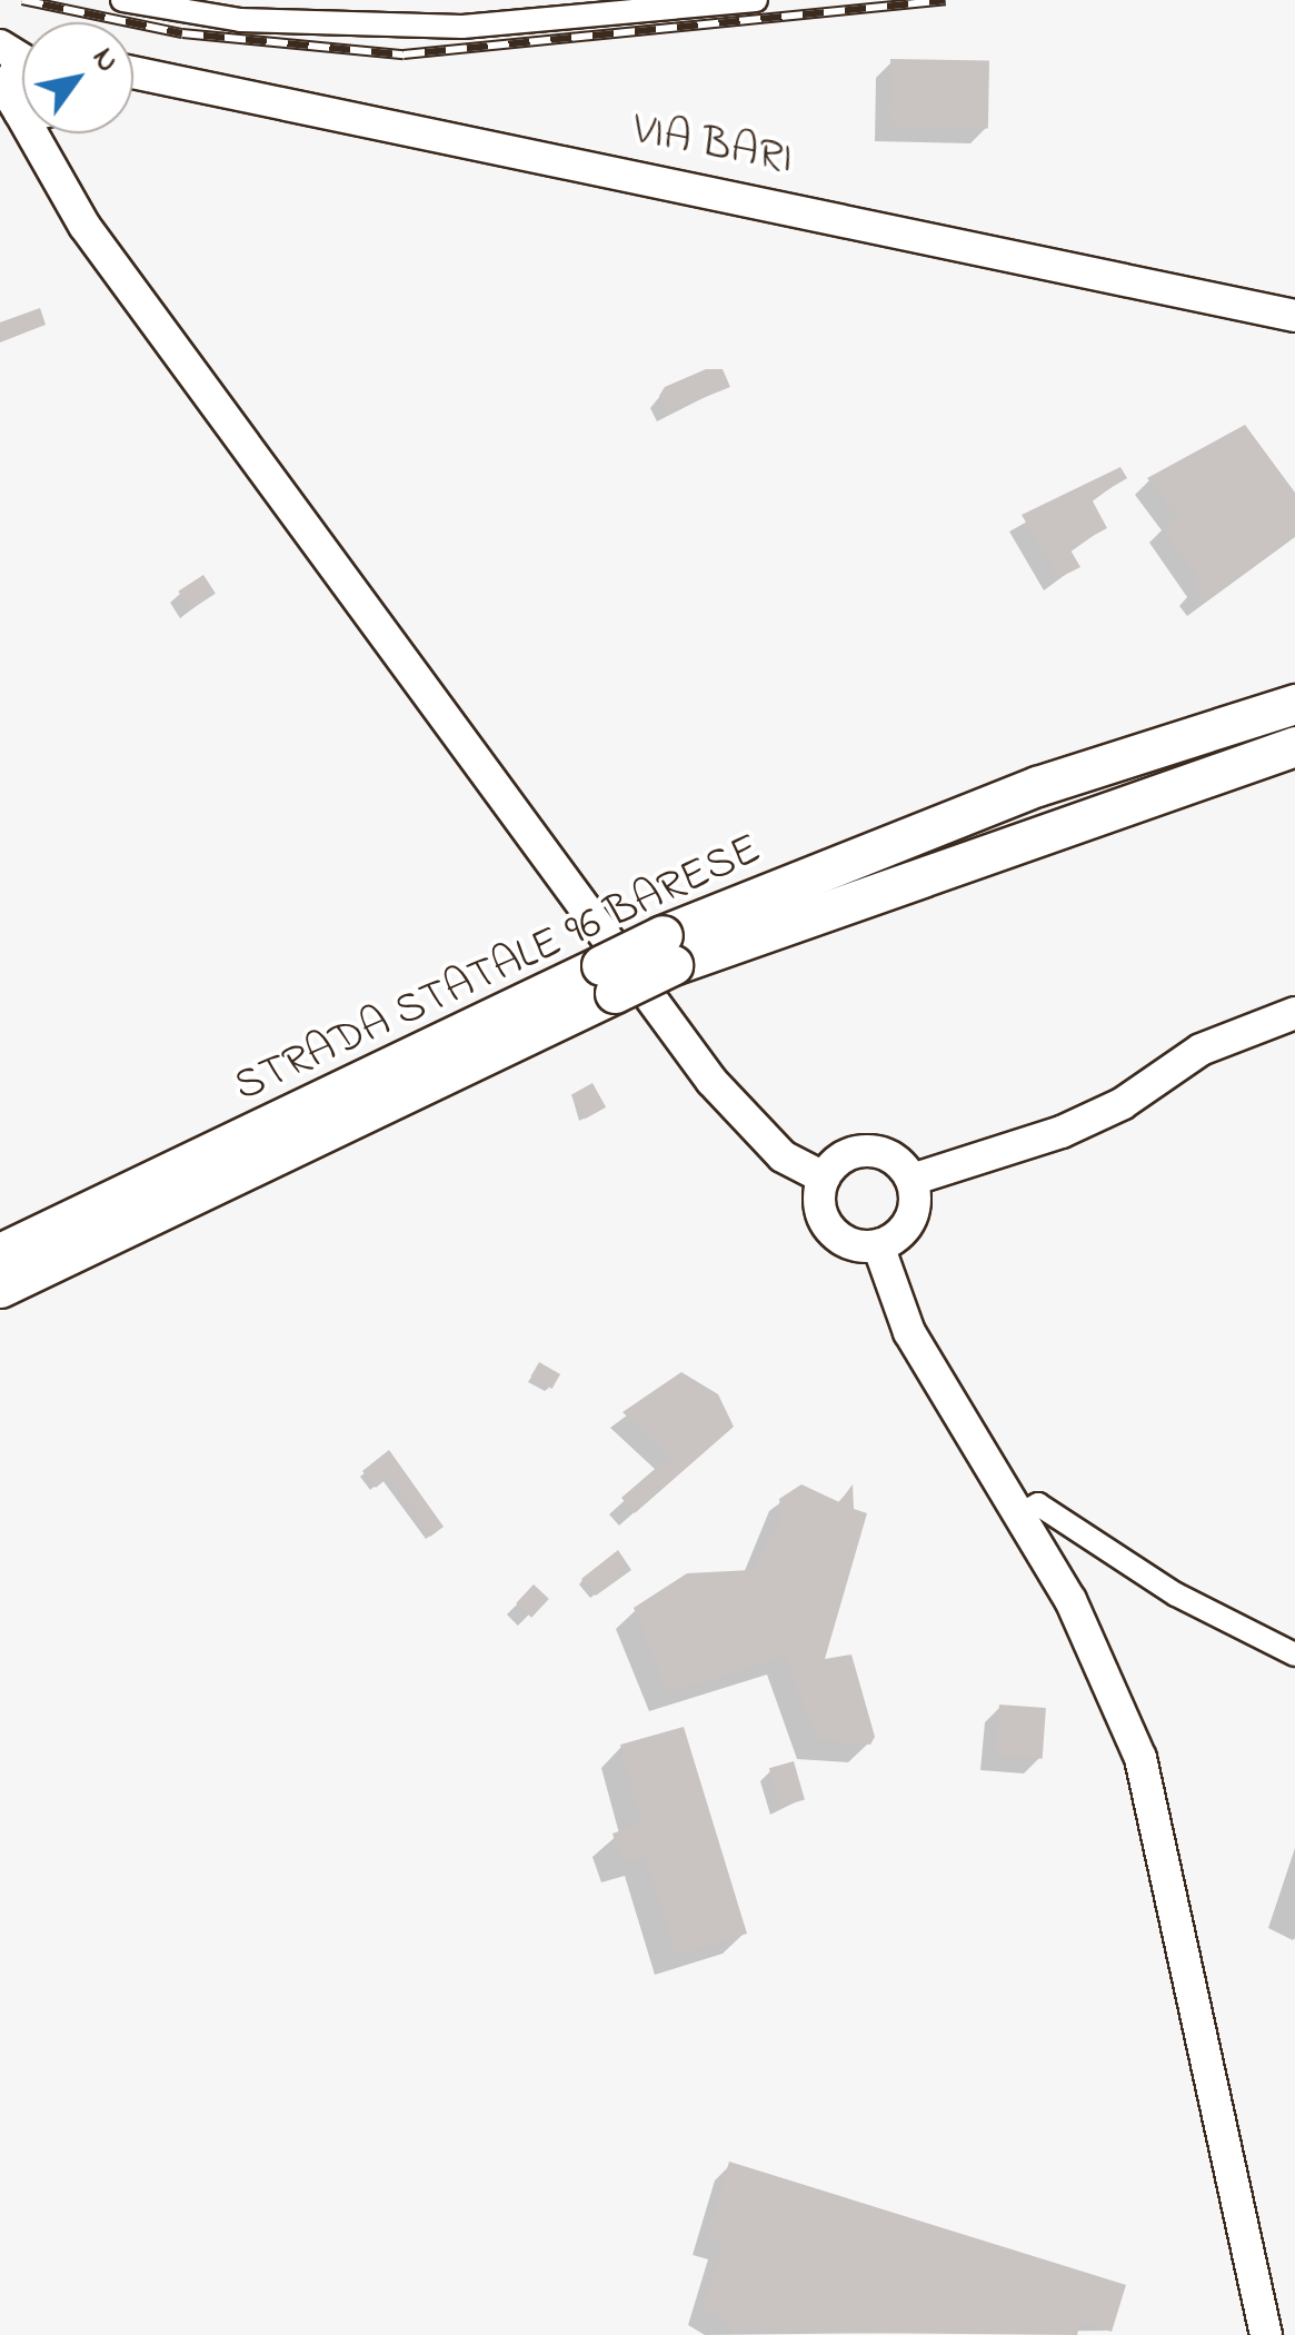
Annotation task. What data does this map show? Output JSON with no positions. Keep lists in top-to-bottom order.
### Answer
{
  "streets": {
    "highway": ["STRADA STATALE 96 BARESE"],
    "main road": ["VIA BARI"]
  },
  "north": "top right"
}
